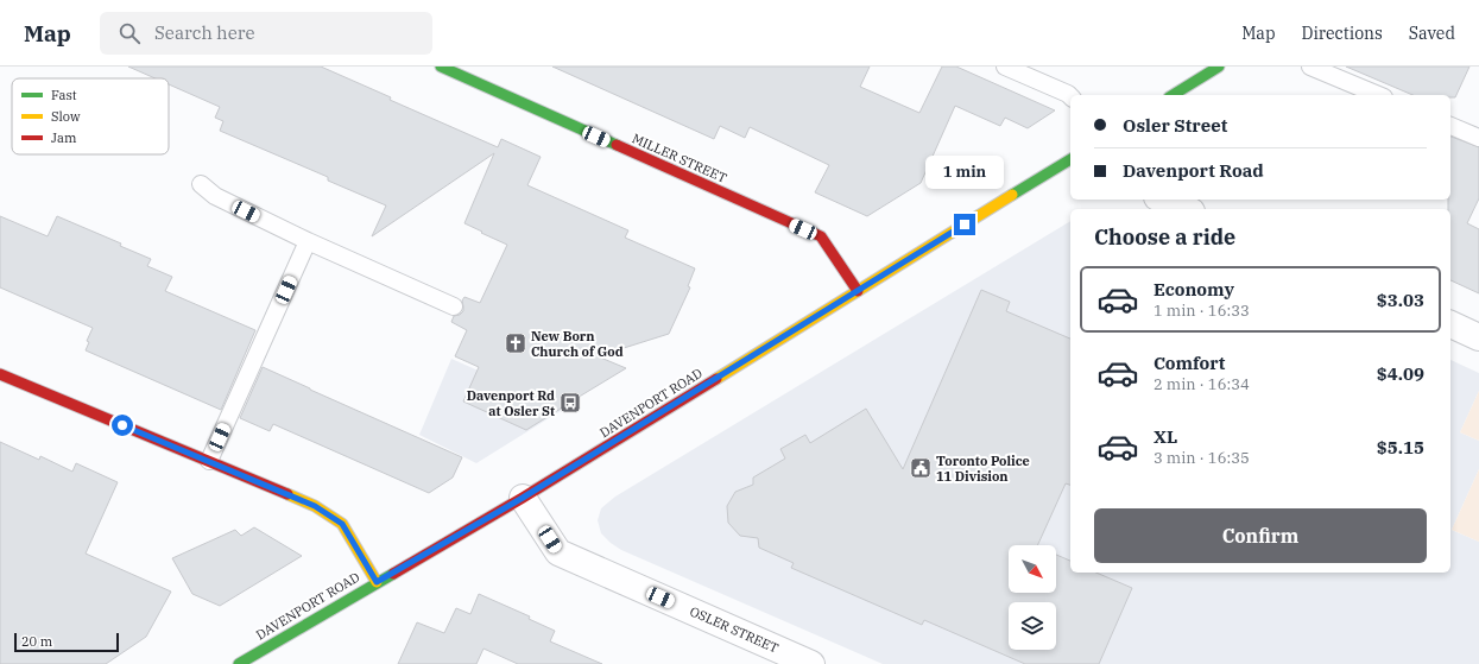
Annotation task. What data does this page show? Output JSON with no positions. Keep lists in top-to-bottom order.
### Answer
{
  "streets": {
    "street": ["MILLER STREET", "DAVENPORT ROAD", "OSLER STREET"]
  },
  "crossings": [
    ["MILLER STREET", "DAVENPORT ROAD"],
    ["DAVENPORT ROAD", "OSLER STREET"]
  ],
  "places": {
    "church": ["New Born Church of God"],
    "bus stop": ["Davenport Rd at Osler St"],
    "public building": ["Toronto Police 11 Division"]
  },
  "legend": ["Fast", "Slow", "Jam"],
  "scale_bar": "20 m",
  "north": "bottom right",
  "page": {
    "header": "Map",
    "search": "Search here",
    "nav": ["Map", "Directions", "Saved"],
    "banner": ["Osler Street", "Davenport Road"],
    "bubble": "1 min",
    "heading": "Choose a ride",
    "list": [
      {
        "name": "Economy",
        "note": "1 min · 16:33",
        "value": "$3.03"
      },
      {
        "name": "Comfort",
        "note": "2 min · 16:34",
        "value": "$4.09"
      },
      {
        "name": "XL",
        "note": "3 min · 16:35",
        "value": "$5.15"
      }
    ],
    "buttons": "Confirm",
    "scale": "20 m"
  }
}
